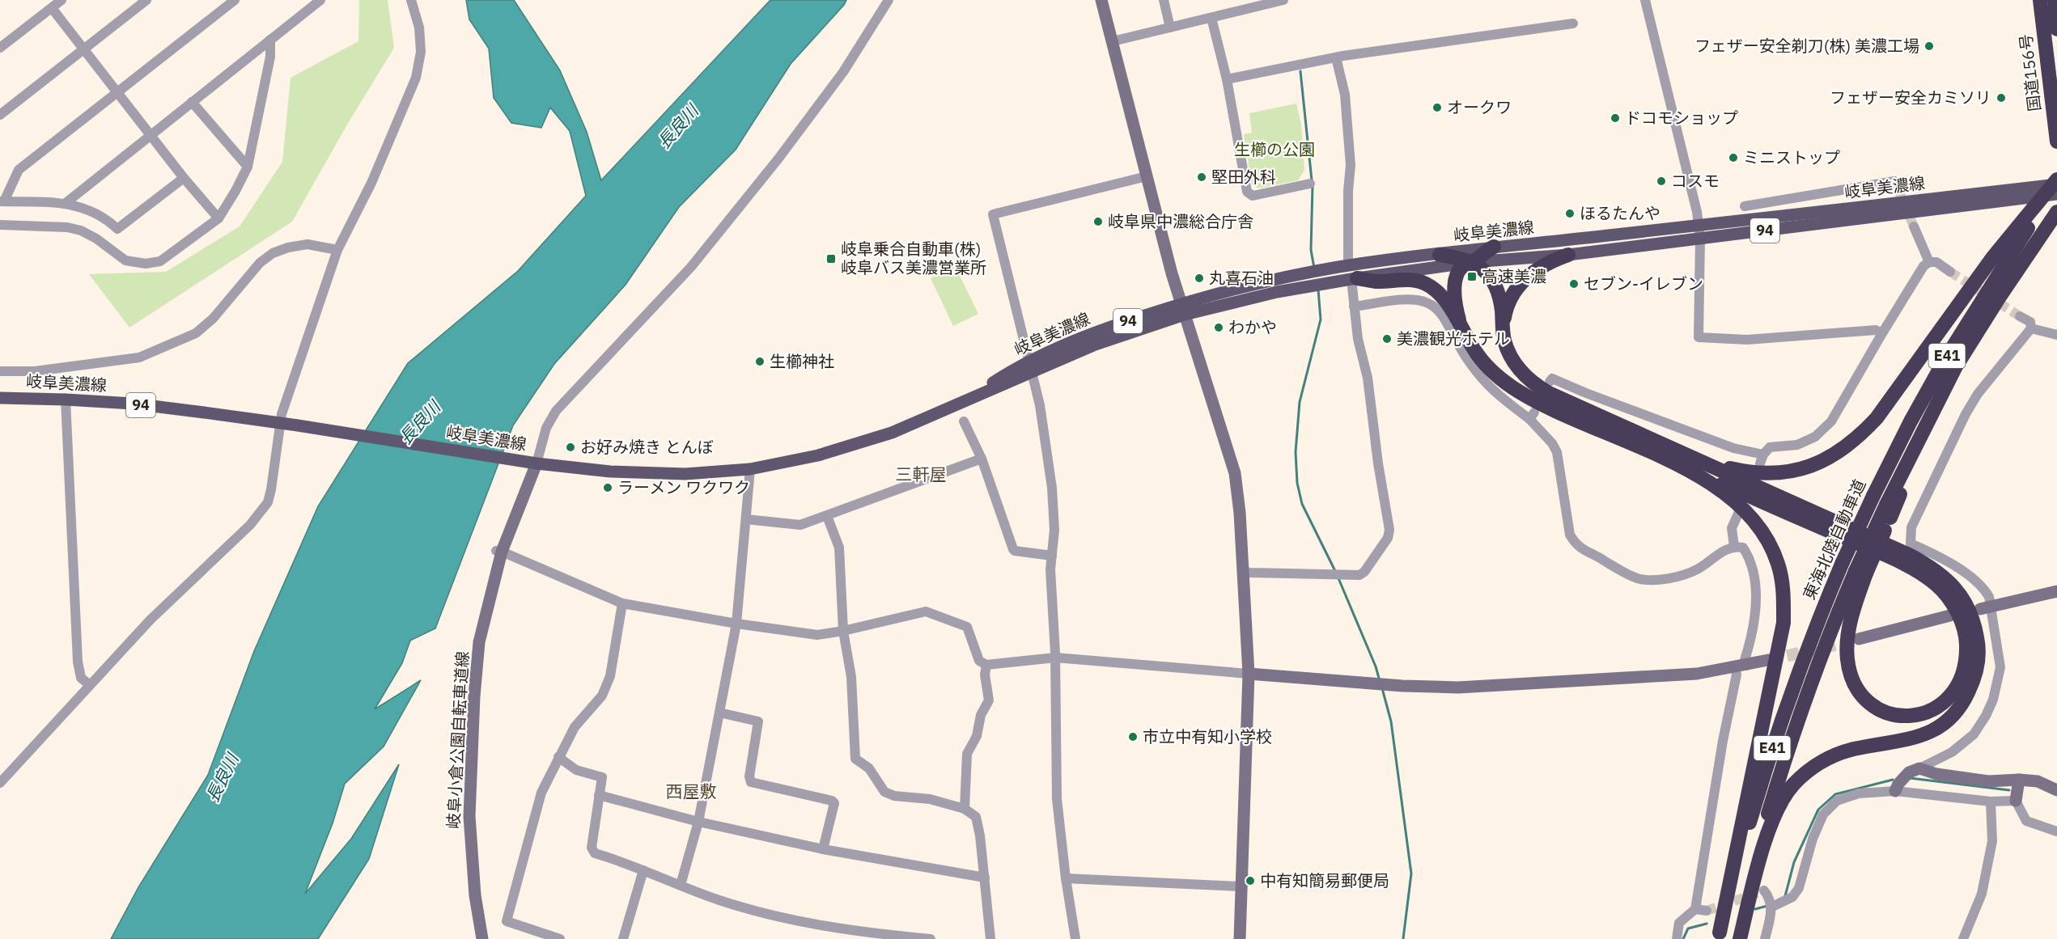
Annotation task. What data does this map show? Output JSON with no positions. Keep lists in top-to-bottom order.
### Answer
{
  "streets": {
    "highway": ["国道156号", "E41", "東海北陸自動車道"],
    "main road": ["岐阜美濃線", "94"],
    "street": ["岐阜小倉公園自転車道線"]
  },
  "crossings": [
    ["岐阜美濃線", "岐阜小倉公園自転車道線"]
  ],
  "districts": ["三軒屋", "西屋敷"],
  "water": ["長良川"],
  "parks": ["生櫛の公園"],
  "places": {
    "other": [
      "フェザー安全剃刀(株) 美濃工場",
      "フェザー安全カミソリ",
      "オークワ",
      "ドコモショップ",
      "ミニストップ",
      "堅田外科",
      "コスモ",
      "ほるたんや",
      "岐阜県中濃総合庁舎",
      "丸喜石油",
      "セブン-イレブン",
      "わかや",
      "美濃観光ホテル",
      "生櫛神社",
      "お好み焼き とんぼ",
      "ラーメン ワクワク",
      "市立中有知小学校",
      "中有知簡易郵便局"
    ],
    "transit": ["岐阜乗合自動車(株) 岐阜バス美濃営業所", "高速美濃"]
  }
}
